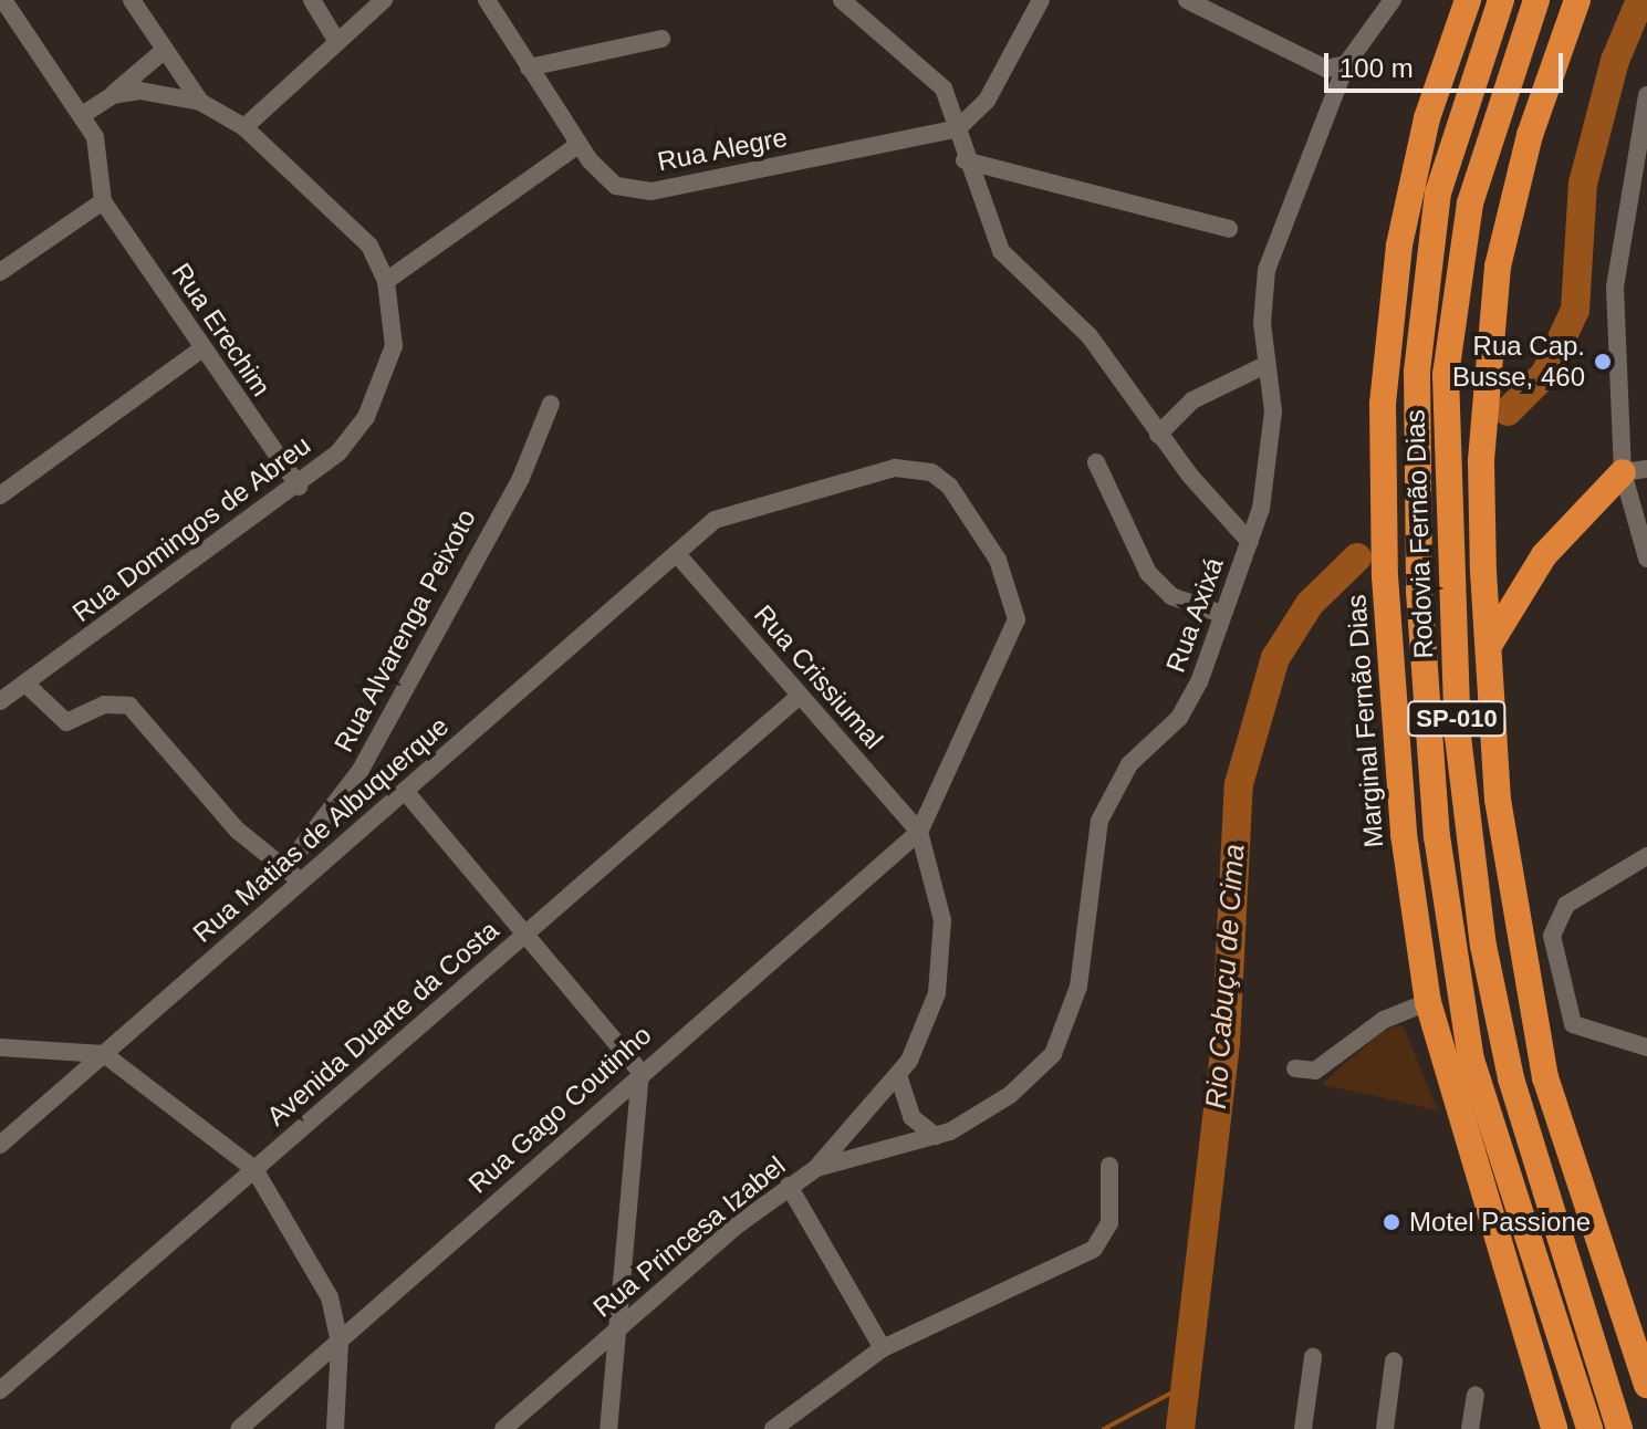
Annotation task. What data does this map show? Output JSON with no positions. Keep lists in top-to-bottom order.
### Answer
{
  "streets": {
    "highway": ["Rodovia Fernão Dias", "SP-010", "Marginal Fernão Dias"],
    "street": [
      "Rua Alegre",
      "Rua Erechim",
      "Rua Domingos de Abreu",
      "Rua Axixá",
      "Rua Alvarenga Peixoto",
      "Rua Crissiumal",
      "Rua Matias de Albuquerque",
      "Avenida Duarte da Costa",
      "Rua Gago Coutinho",
      "Rua Princesa Izabel"
    ]
  },
  "crossings": [
    ["Rua Erechim", "Rua Domingos de Abreu"],
    ["Rua Axixá", "Rua Princesa Izabel"],
    ["Rua Alvarenga Peixoto", "Rua Matias de Albuquerque"],
    ["Rua Crissiumal", "Rua Matias de Albuquerque"],
    ["Rua Crissiumal", "Avenida Duarte da Costa"],
    ["Rua Crissiumal", "Rua Gago Coutinho"],
    ["Rua Crissiumal", "Rua Princesa Izabel"],
    ["Rua Matias de Albuquerque", "Rua Gago Coutinho"],
    ["Rua Matias de Albuquerque", "Rua Princesa Izabel"],
    ["Rua Gago Coutinho", "Rua Princesa Izabel"]
  ],
  "water": ["Rio Cabuçu de Cima"],
  "places": ["Rua Cap. Busse, 460", "Motel Passione"],
  "scale_bar": "100 m"
}
